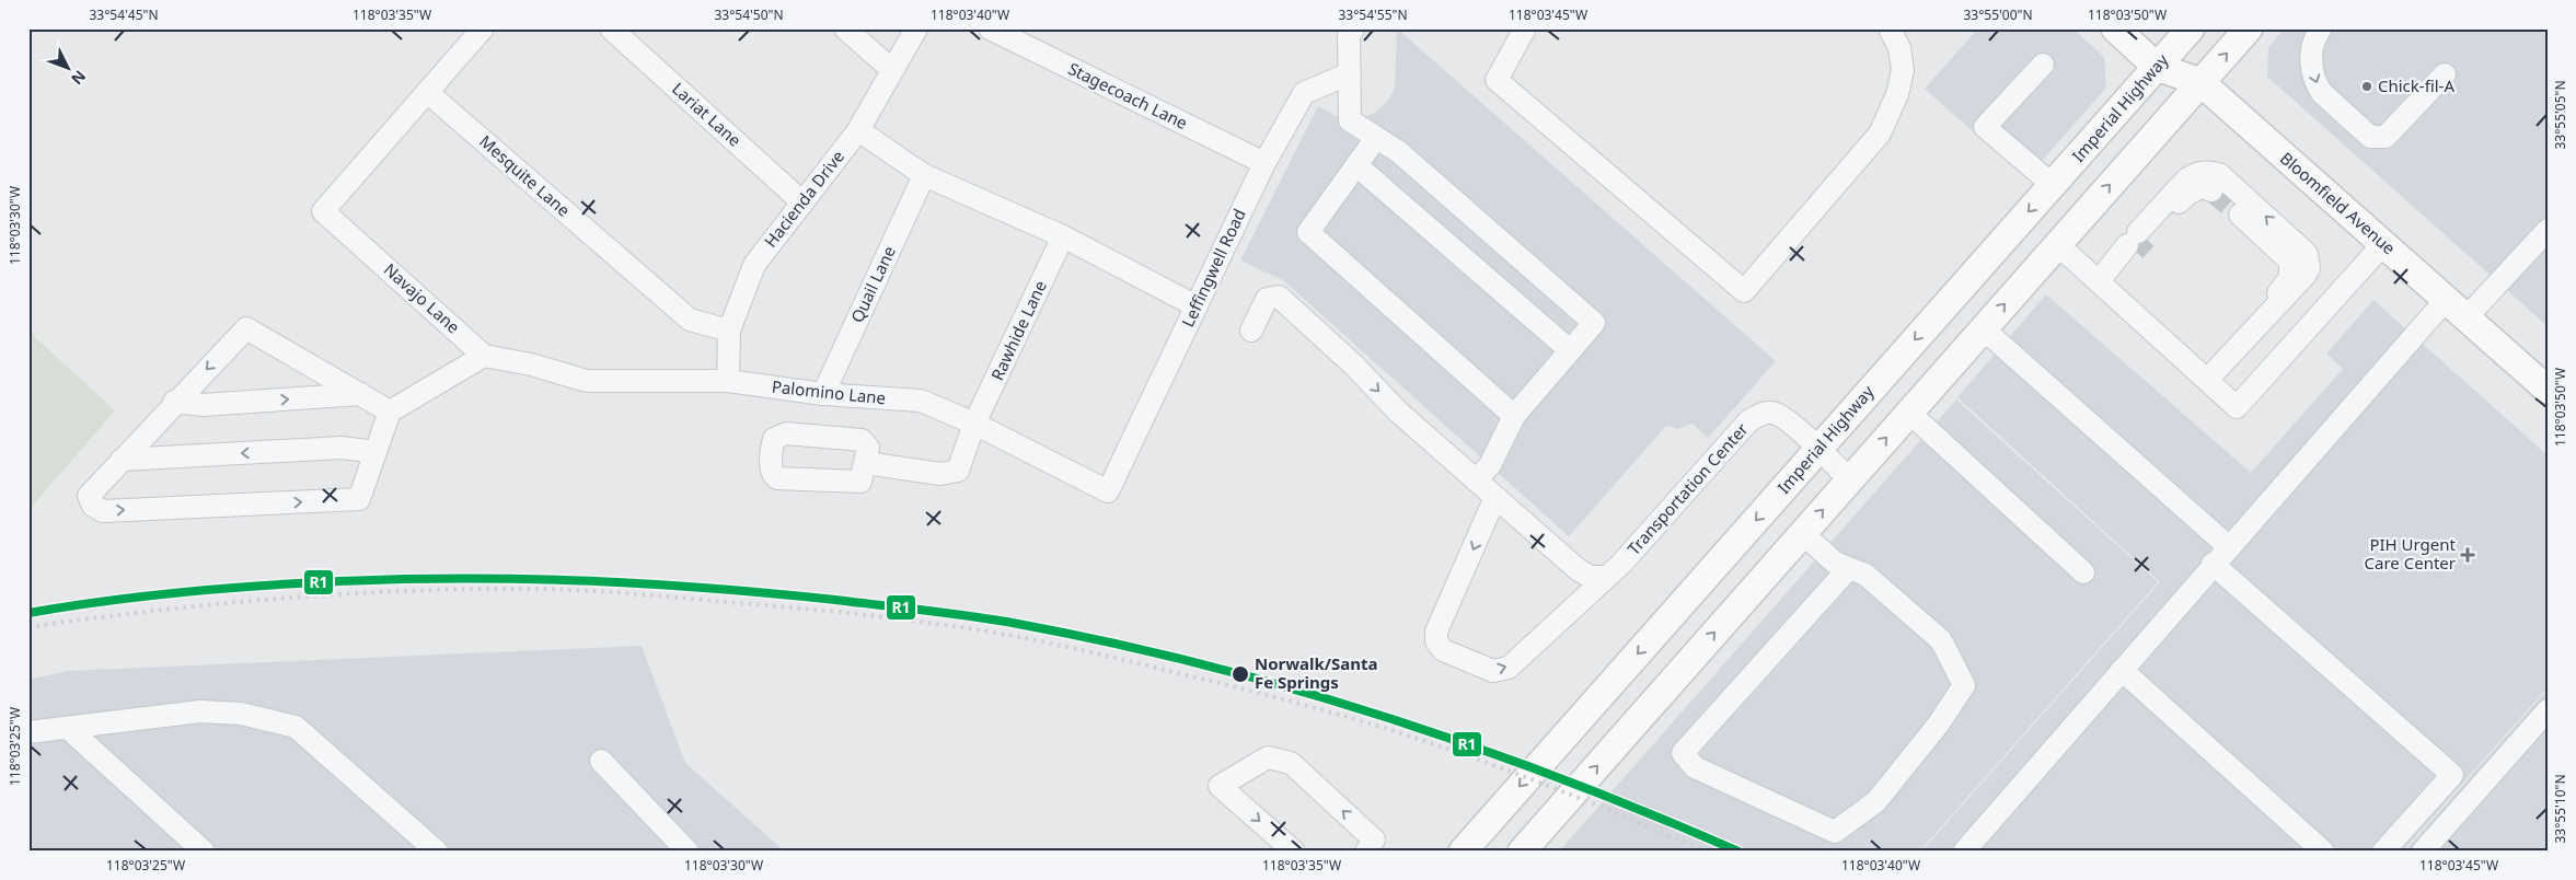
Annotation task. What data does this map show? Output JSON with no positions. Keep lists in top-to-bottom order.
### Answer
{
  "streets": {
    "main road": ["Imperial Highway", "Bloomfield Avenue"],
    "street": [
      "Stagecoach Lane",
      "Lariat Lane",
      "Mesquite Lane",
      "Hacienda Drive",
      "Leffingwell Road",
      "Quail Lane",
      "Navajo Lane",
      "Rawhide Lane",
      "Palomino Lane",
      "Transportation Center"
    ]
  },
  "crossings": [
    ["Stagecoach Lane", "Leffingwell Road"],
    ["Imperial Highway", "Bloomfield Avenue"],
    ["Imperial Highway", "Transportation Center"],
    ["Lariat Lane", "Hacienda Drive"],
    ["Mesquite Lane", "Hacienda Drive"],
    ["Mesquite Lane", "Navajo Lane"],
    ["Hacienda Drive", "Palomino Lane"],
    ["Leffingwell Road", "Palomino Lane"],
    ["Quail Lane", "Palomino Lane"],
    ["Navajo Lane", "Palomino Lane"],
    ["Rawhide Lane", "Palomino Lane"]
  ],
  "places": {
    "other": ["Chick-fil-A", "Norwalk/Santa Fe Springs"],
    "health": ["PIH Urgent Care Center"]
  },
  "lines": ["transit line R1"],
  "north": "bottom right",
  "coordinates": [
    "33°54'45\"N",
    "118°03'35\"W",
    "33°54'50\"N",
    "118°03'40\"W",
    "33°54'55\"N",
    "118°03'45\"W",
    "33°55'00\"N",
    "118°03'50\"W",
    "33°55'05\"N",
    "118°03'30\"W",
    "118°03'25\"W",
    "33°55'10\"N"
  ]
}
